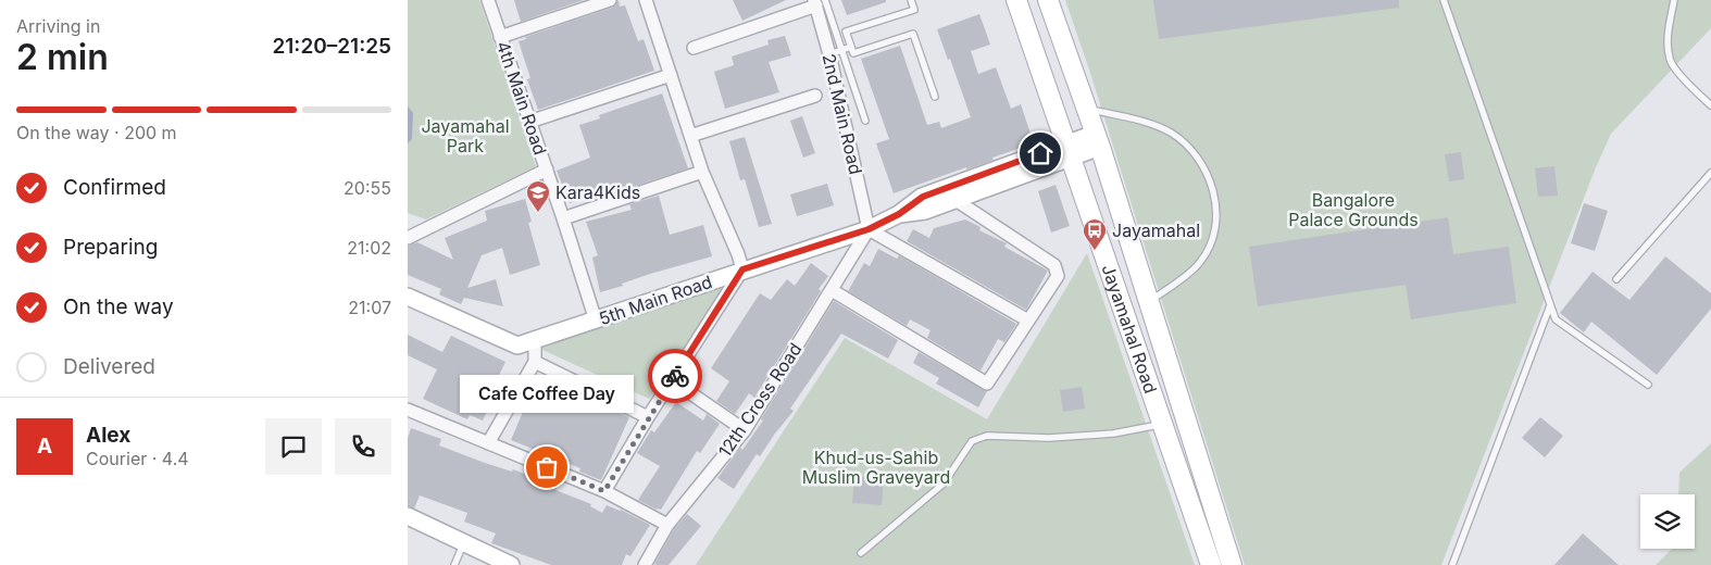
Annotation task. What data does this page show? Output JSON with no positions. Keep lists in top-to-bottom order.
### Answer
{
  "streets": {
    "main road": ["Jayamahal Road"],
    "street": [
      "4th Main Road",
      "2nd Main Road",
      "5th Main Road",
      "12th Cross Road"
    ]
  },
  "crossings": [
    ["4th Main Road", "5th Main Road"],
    ["2nd Main Road", "5th Main Road"],
    ["2nd Main Road", "12th Cross Road"],
    ["5th Main Road", "Jayamahal Road"],
    ["5th Main Road", "12th Cross Road"]
  ],
  "parks": ["Jayamahal Park", "Bangalore Palace Grounds", "Khud-us-Sahib Muslim Graveyard"],
  "places": {
    "school or university": ["Kara4Kids"],
    "bus stop": ["Jayamahal"],
    "other": ["Cafe Coffee Day"]
  },
  "page": {
    "heading": ["2 min", "Arriving in", "21:20–21:25"],
    "panel": ["Alex", "Courier · 4.4"],
    "bar": "On the way · 200 m",
    "list": [
      ["Confirmed", "20:55"],
      ["Preparing", "21:02"],
      ["On the way", "21:07"],
      "Delivered"
    ],
    "bubble": "Cafe Coffee Day",
    "round": "A"
  }
}
